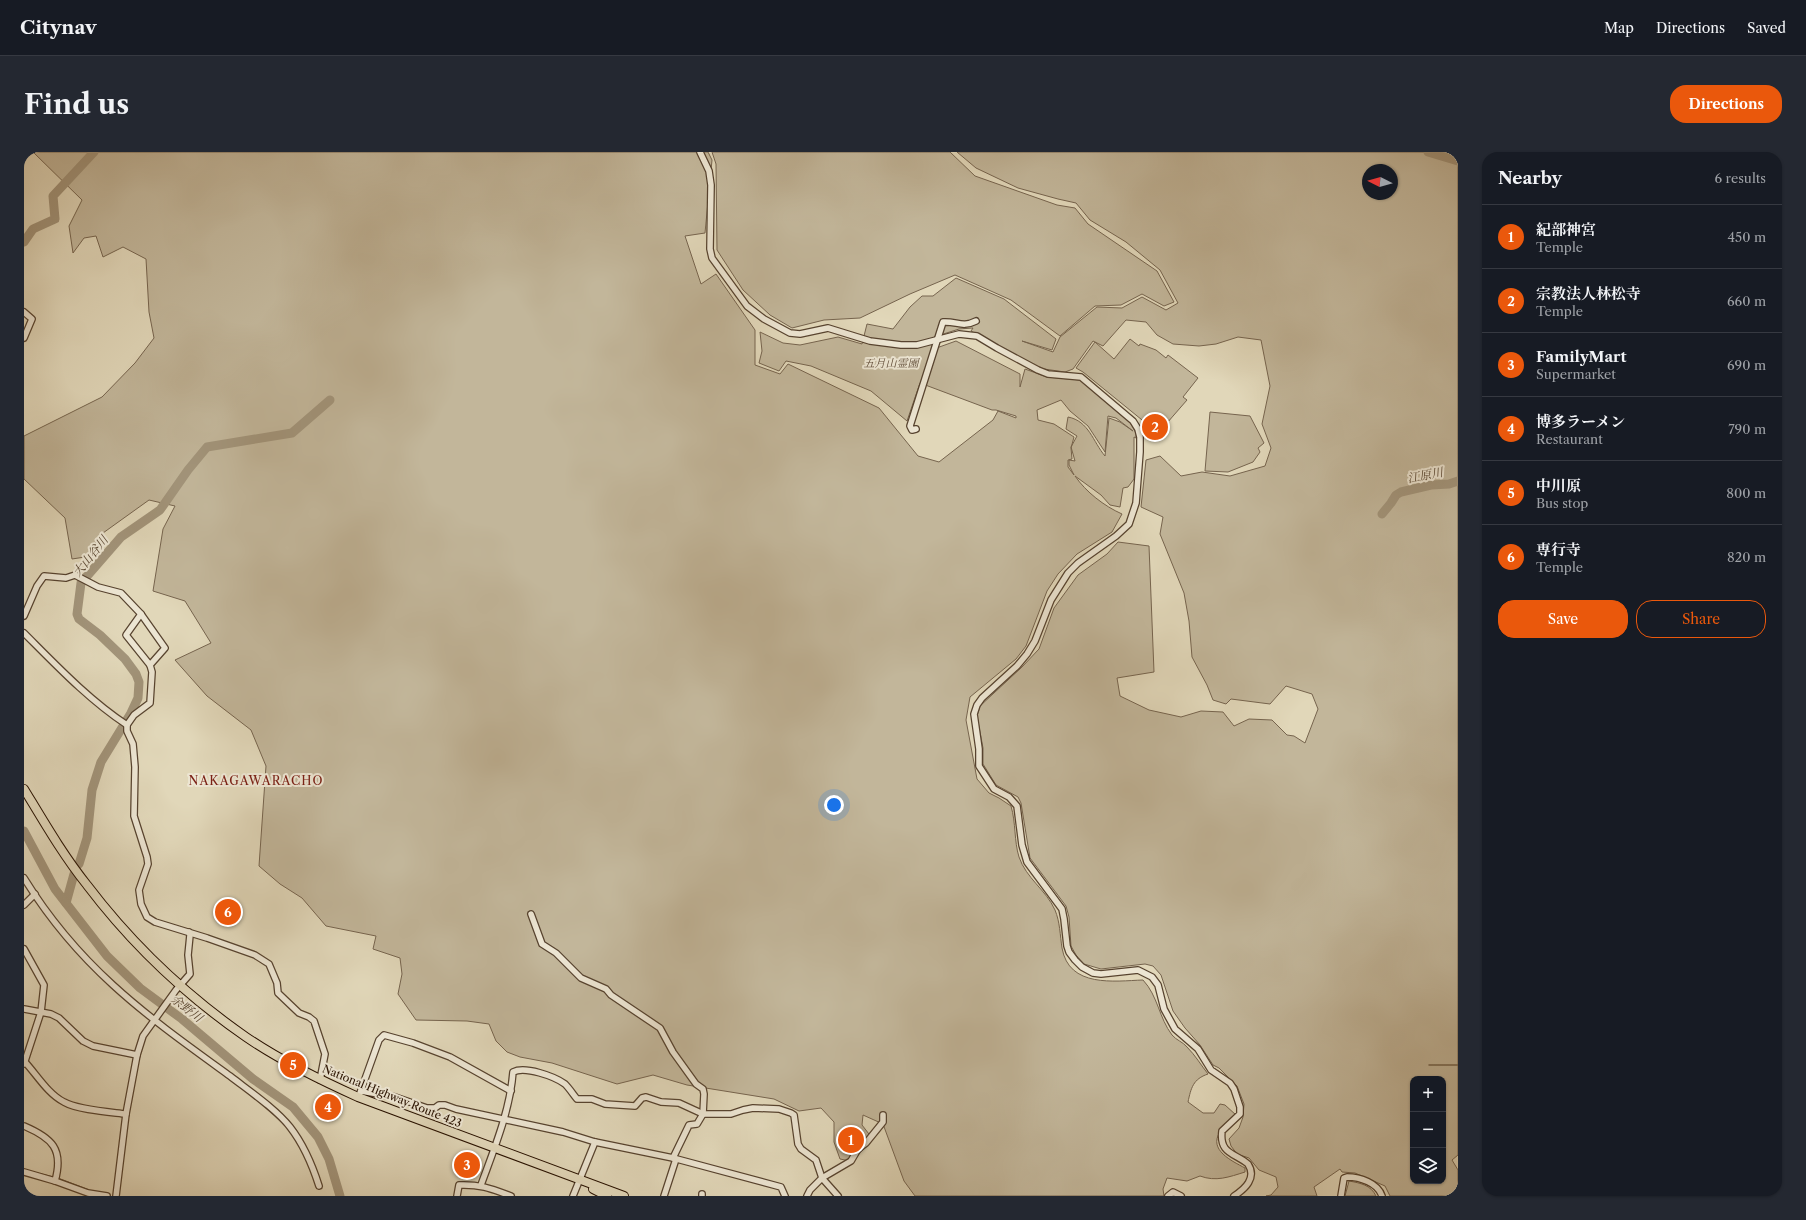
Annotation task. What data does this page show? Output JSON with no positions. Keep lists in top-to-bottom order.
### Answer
{
  "streets": {
    "highway": ["National Highway Route 423"]
  },
  "districts": ["NAKAGAWARACHO"],
  "water": ["江原川", "大山谷川", "余野川"],
  "parks": ["五月山霊園"],
  "north": "left",
  "page": {
    "header": "Citynav",
    "nav": ["Map", "Directions", "Saved"],
    "buttons": [
      "Directions",
      ["Save", "Share"]
    ],
    "title": "Find us",
    "heading": ["Nearby", "6 results"],
    "list": [
      {
        "mark": "1",
        "name": "紀部神宮",
        "note": "Temple",
        "value": "450 m"
      },
      {
        "mark": "2",
        "name": "宗教法人林松寺",
        "note": "Temple",
        "value": "660 m"
      },
      {
        "mark": "3",
        "name": "FamilyMart",
        "note": "Supermarket",
        "value": "690 m"
      },
      {
        "mark": "4",
        "name": "博多ラーメン",
        "note": "Restaurant",
        "value": "790 m"
      },
      {
        "mark": "5",
        "name": "中川原",
        "note": "Bus stop",
        "value": "800 m"
      },
      {
        "mark": "6",
        "name": "専行寺",
        "note": "Temple",
        "value": "820 m"
      }
    ],
    "pins": [
      "2",
      "6",
      "5",
      "4",
      "1",
      "3"
    ],
    "map_buttons": ["+", "−"]
  }
}
